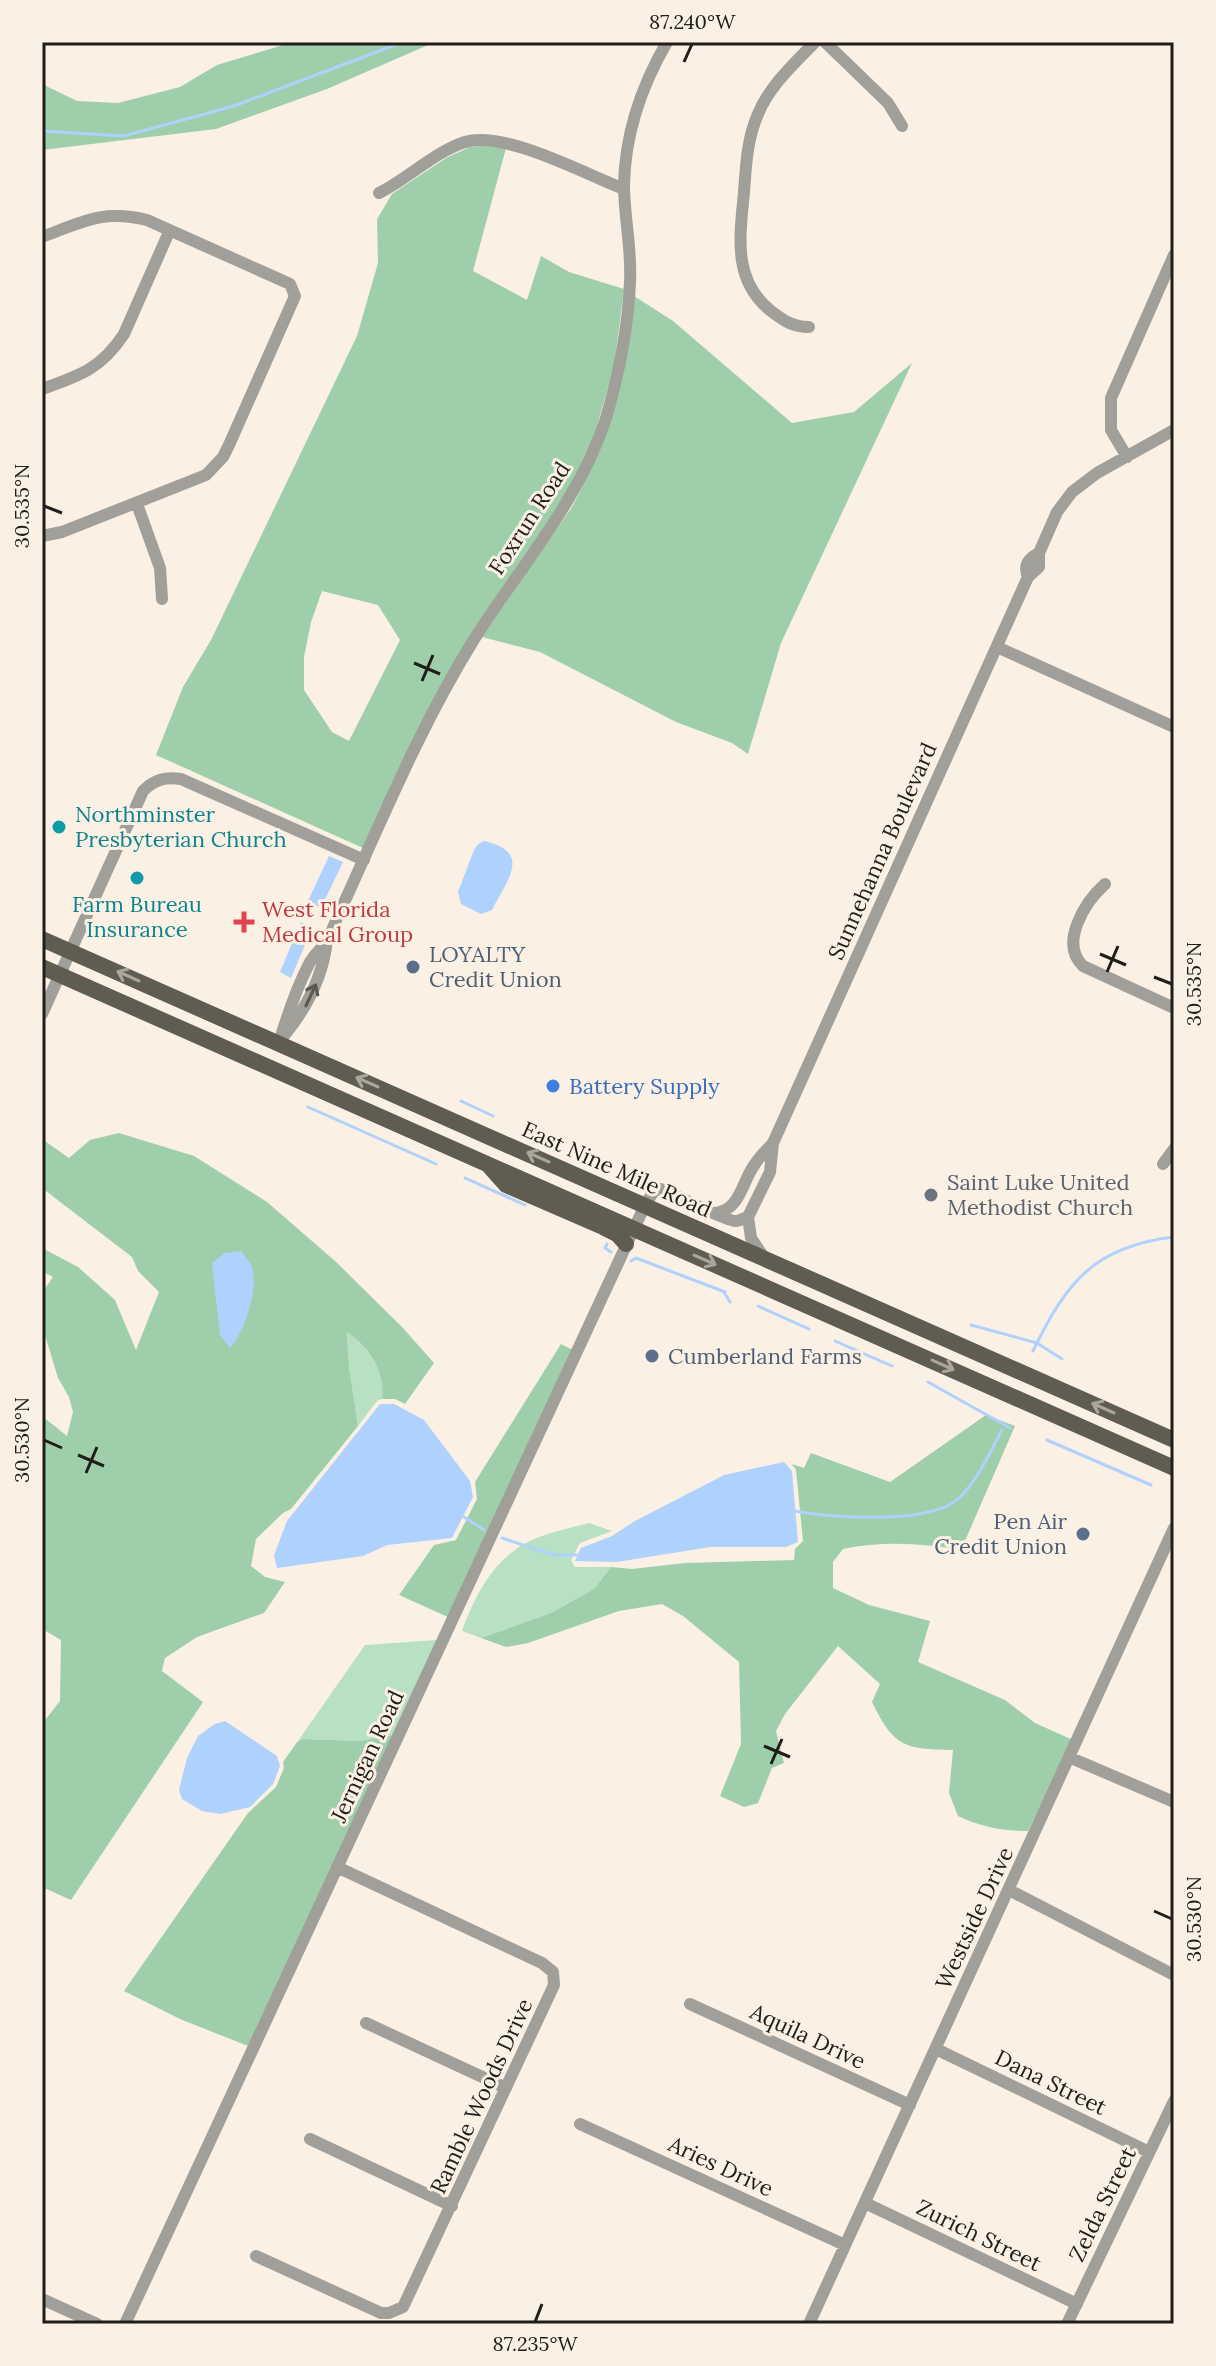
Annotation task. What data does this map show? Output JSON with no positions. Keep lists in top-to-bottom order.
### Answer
{
  "streets": {
    "main road": ["East Nine Mile Road"],
    "street": [
      "Foxrun Road",
      "Sunnehanna Boulevard",
      "Jernigan Road",
      "Westside Drive",
      "Aquila Drive",
      "Dana Street",
      "Ramble Woods Drive",
      "Aries Drive",
      "Zelda Street",
      "Zurich Street"
    ]
  },
  "crossings": [
    ["Foxrun Road", "East Nine Mile Road"],
    ["East Nine Mile Road", "Jernigan Road"],
    ["Jernigan Road", "Ramble Woods Drive"],
    ["Westside Drive", "Aquila Drive"],
    ["Westside Drive", "Dana Street"],
    ["Westside Drive", "Aries Drive"],
    ["Westside Drive", "Zurich Street"],
    ["Dana Street", "Zelda Street"],
    ["Zelda Street", "Zurich Street"]
  ],
  "places": {
    "other": [
      "Northminster Presbyterian Church",
      "Farm Bureau Insurance",
      "LOYALTY Credit Union",
      "Battery Supply",
      "Saint Luke United Methodist Church",
      "Cumberland Farms",
      "Pen Air Credit Union"
    ],
    "health": ["West Florida Medical Group"]
  },
  "coordinates": [
    "87.240°W",
    "30.535°N",
    "30.530°N",
    "87.235°W"
  ]
}
